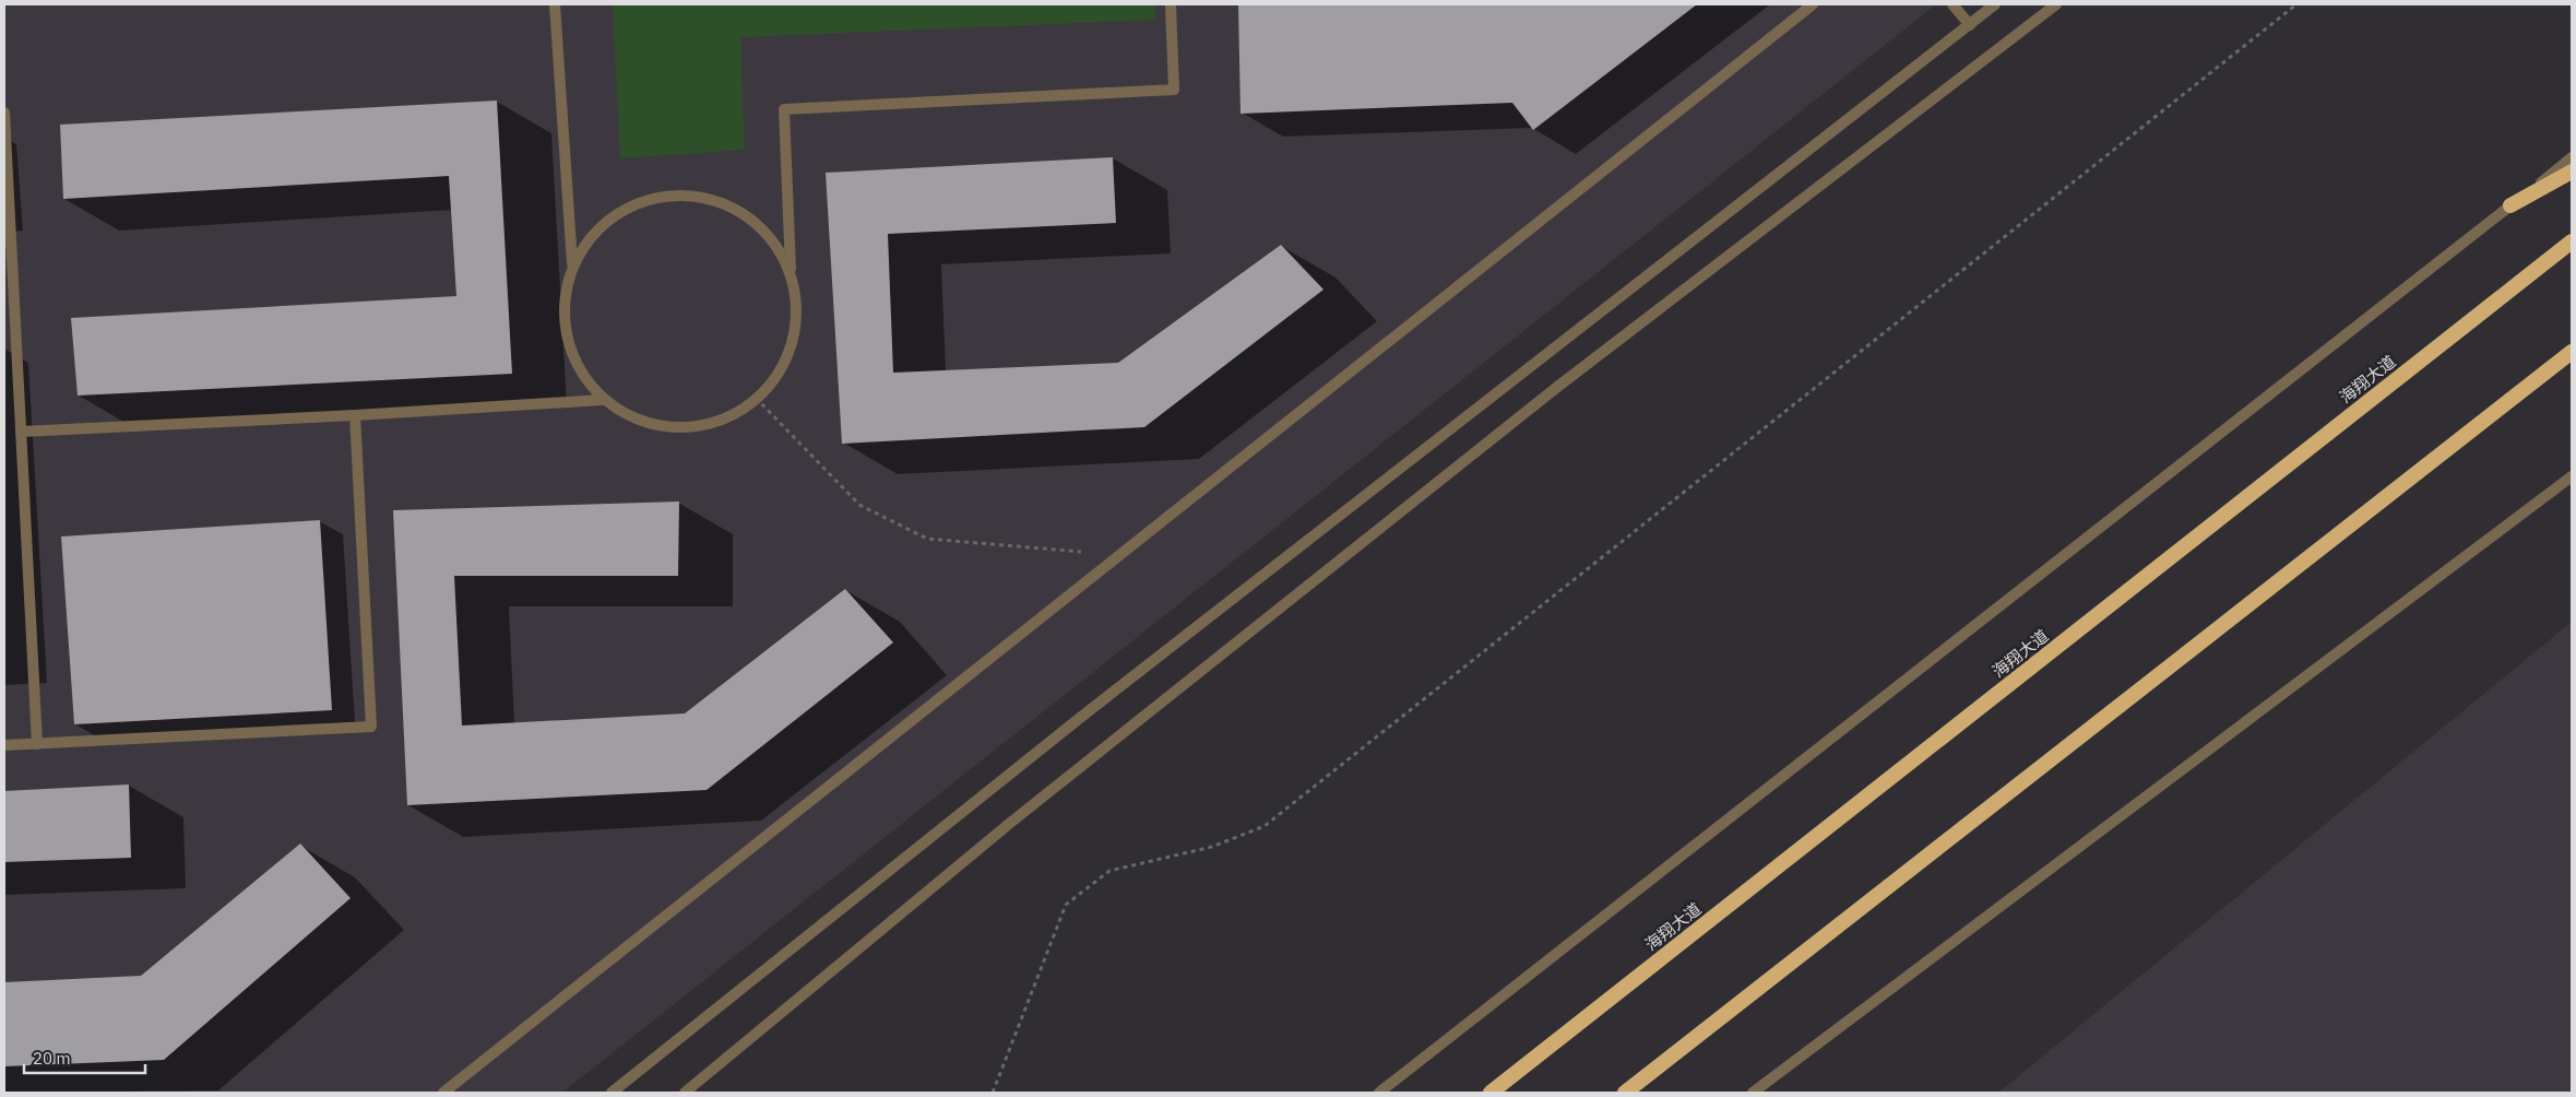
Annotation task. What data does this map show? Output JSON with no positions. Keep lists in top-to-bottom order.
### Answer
{
  "streets": {
    "highway": ["海翔大道"]
  },
  "scale_bar": "20 m"
}
